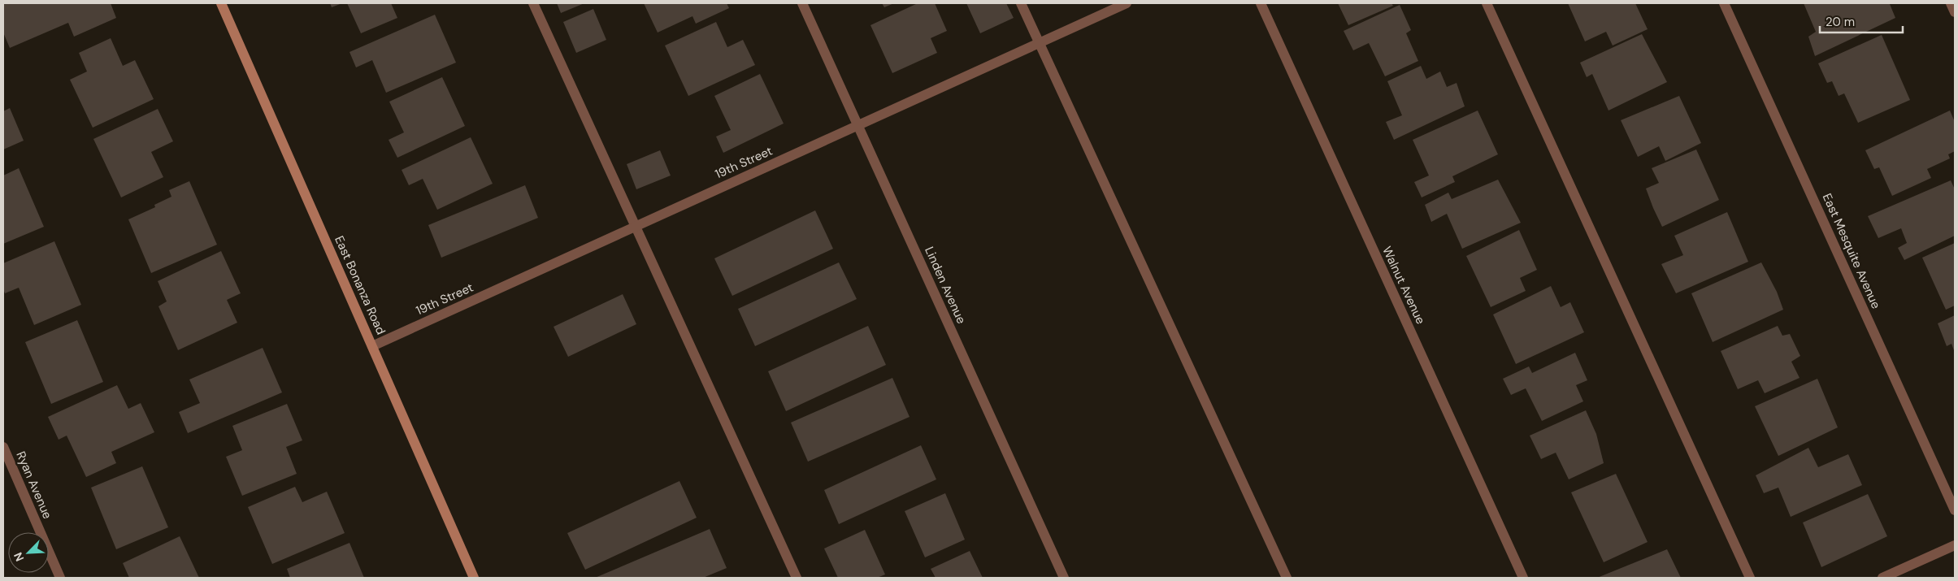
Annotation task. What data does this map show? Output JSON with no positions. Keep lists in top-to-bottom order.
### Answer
{
  "streets": {
    "main road": ["East Bonanza Road"],
    "street": [
      "19th Street",
      "East Mesquite Avenue",
      "Linden Avenue",
      "Walnut Avenue",
      "Ryan Avenue"
    ]
  },
  "crossings": [
    ["19th Street", "East Bonanza Road"],
    ["19th Street", "Linden Avenue"]
  ],
  "scale_bar": "20 m",
  "north": "bottom left"
}
